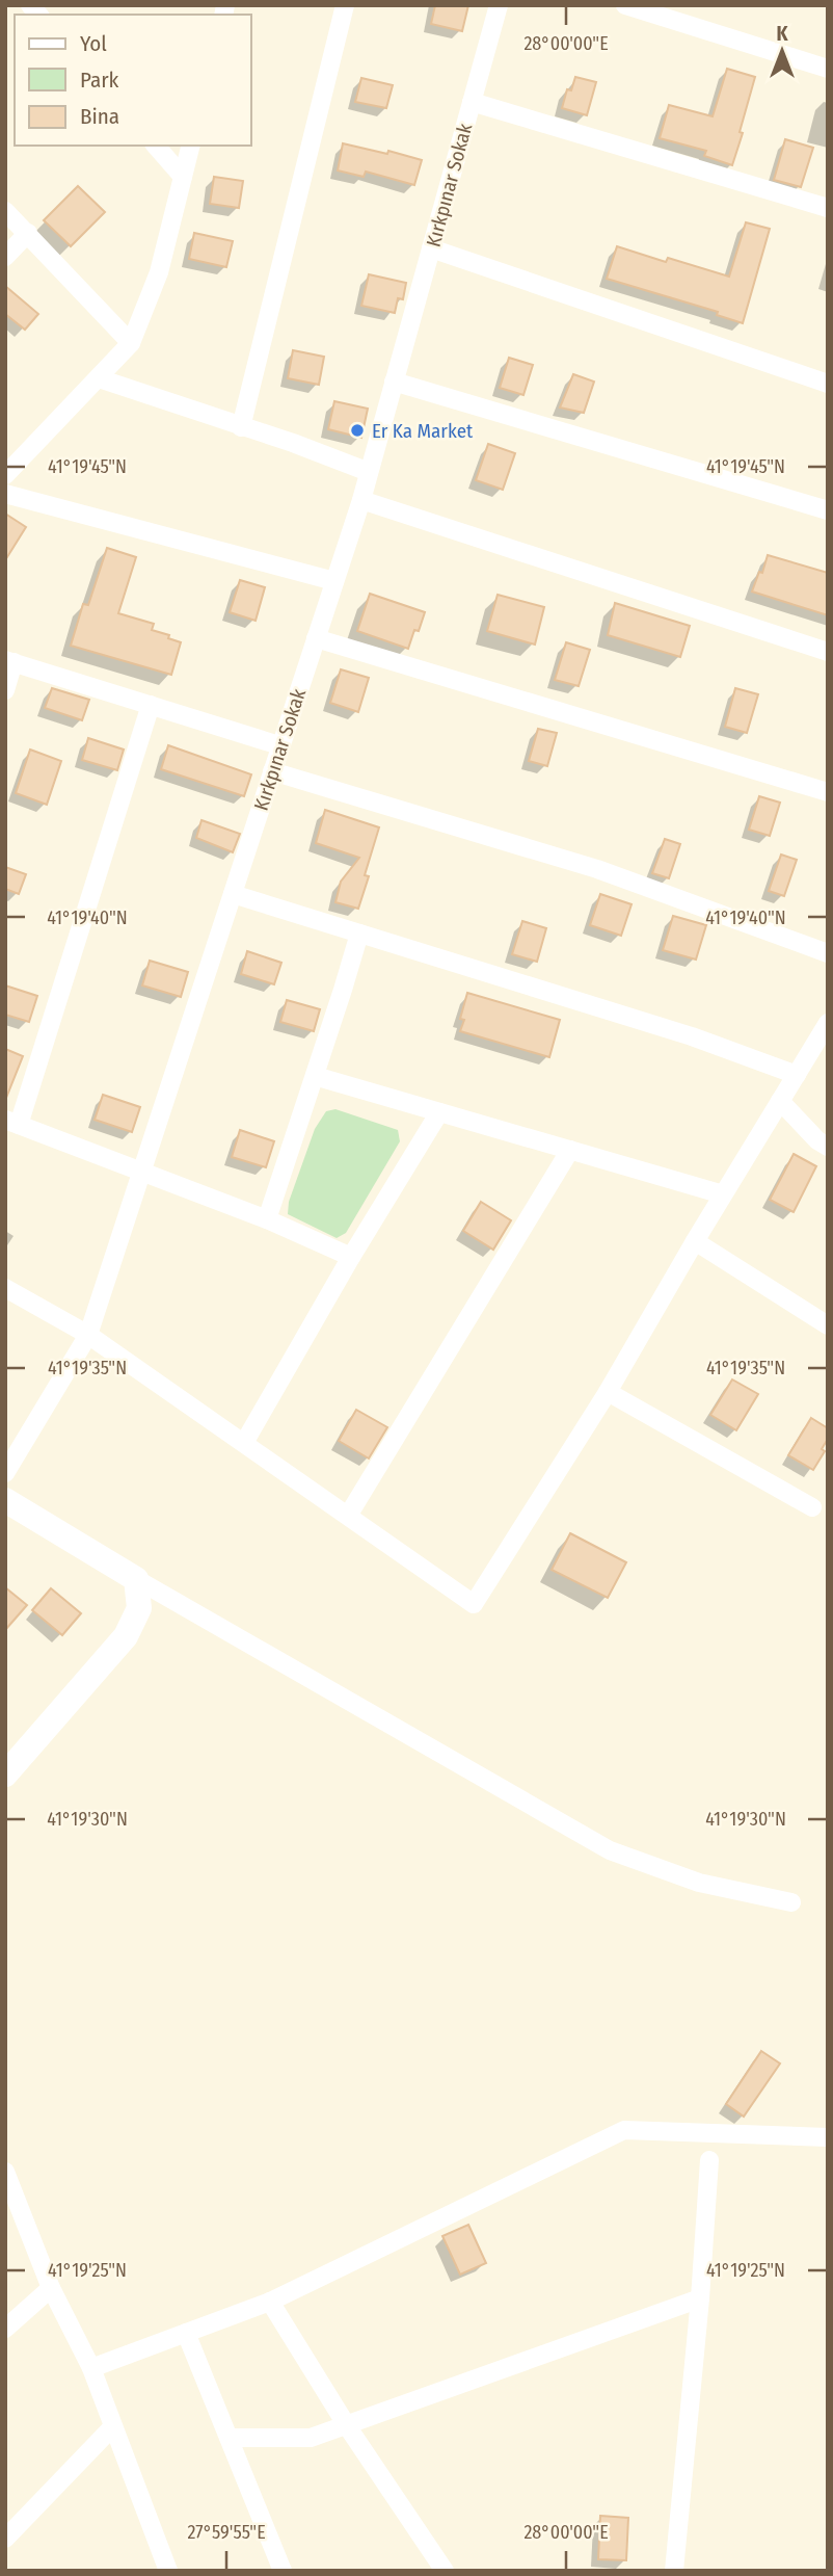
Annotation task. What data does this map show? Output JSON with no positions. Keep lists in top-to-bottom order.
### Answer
{
  "streets": {
    "street": ["Kırkpınar Sokak"]
  },
  "places": ["Er Ka Market"],
  "legend": ["Yol", "Park", "Bina"],
  "north": "top",
  "coordinates": [
    "28°00'00\"E",
    "41°19'45\"N",
    "41°19'40\"N",
    "41°19'35\"N",
    "41°19'30\"N",
    "41°19'25\"N",
    "27°59'55\"E"
  ]
}
